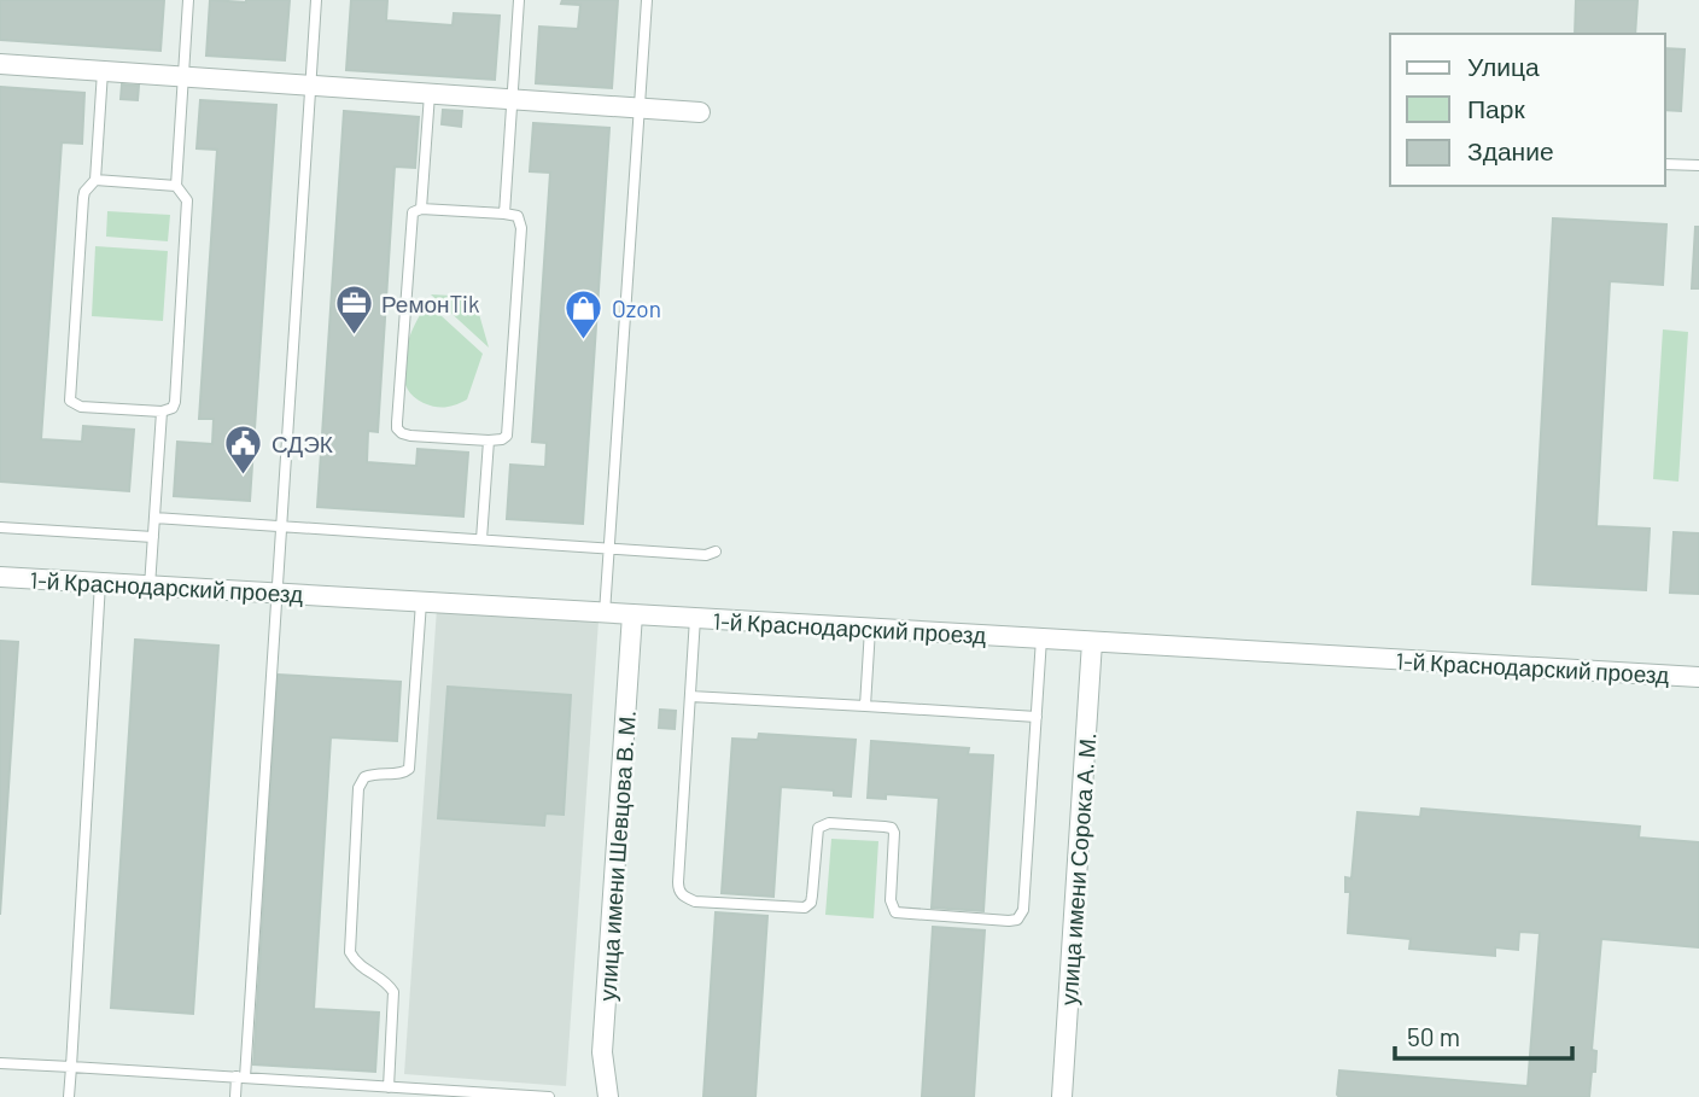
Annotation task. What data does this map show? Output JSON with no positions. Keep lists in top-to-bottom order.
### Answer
{
  "streets": {
    "street": ["1-й Краснодарский проезд", "улица имени Шевцова В. М.", "улица имени Сорока А. М."]
  },
  "crossings": [
    ["1-й Краснодарский проезд", "улица имени Шевцова В. М."],
    ["1-й Краснодарский проезд", "улица имени Сорока А. М."]
  ],
  "places": {
    "office": ["РемонTik"],
    "shop": ["Ozon"],
    "public building": ["СДЭК"]
  },
  "legend": ["Улица", "Парк", "Здание"],
  "scale_bar": "50 m"
}
